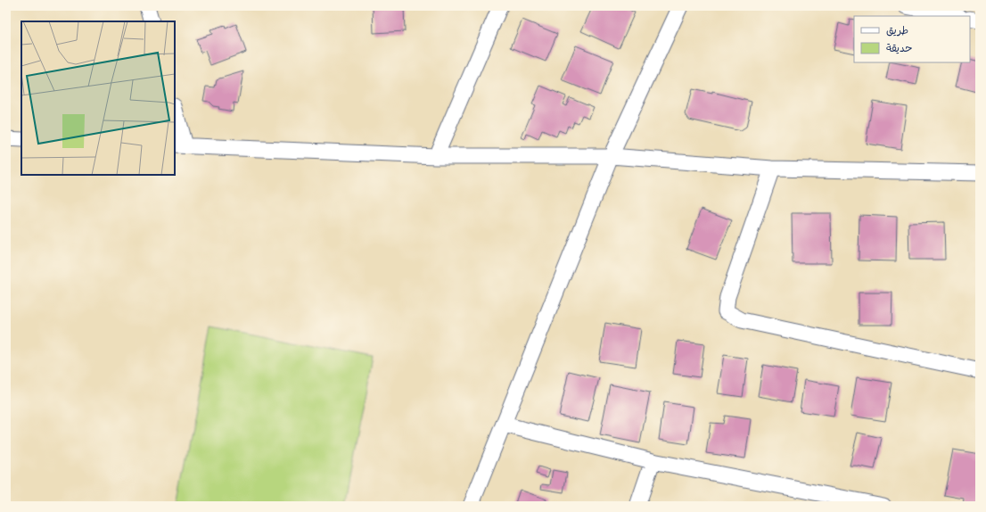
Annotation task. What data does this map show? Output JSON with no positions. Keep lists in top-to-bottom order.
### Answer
{
  "legend": ["طريق", "حديقة"]
}
